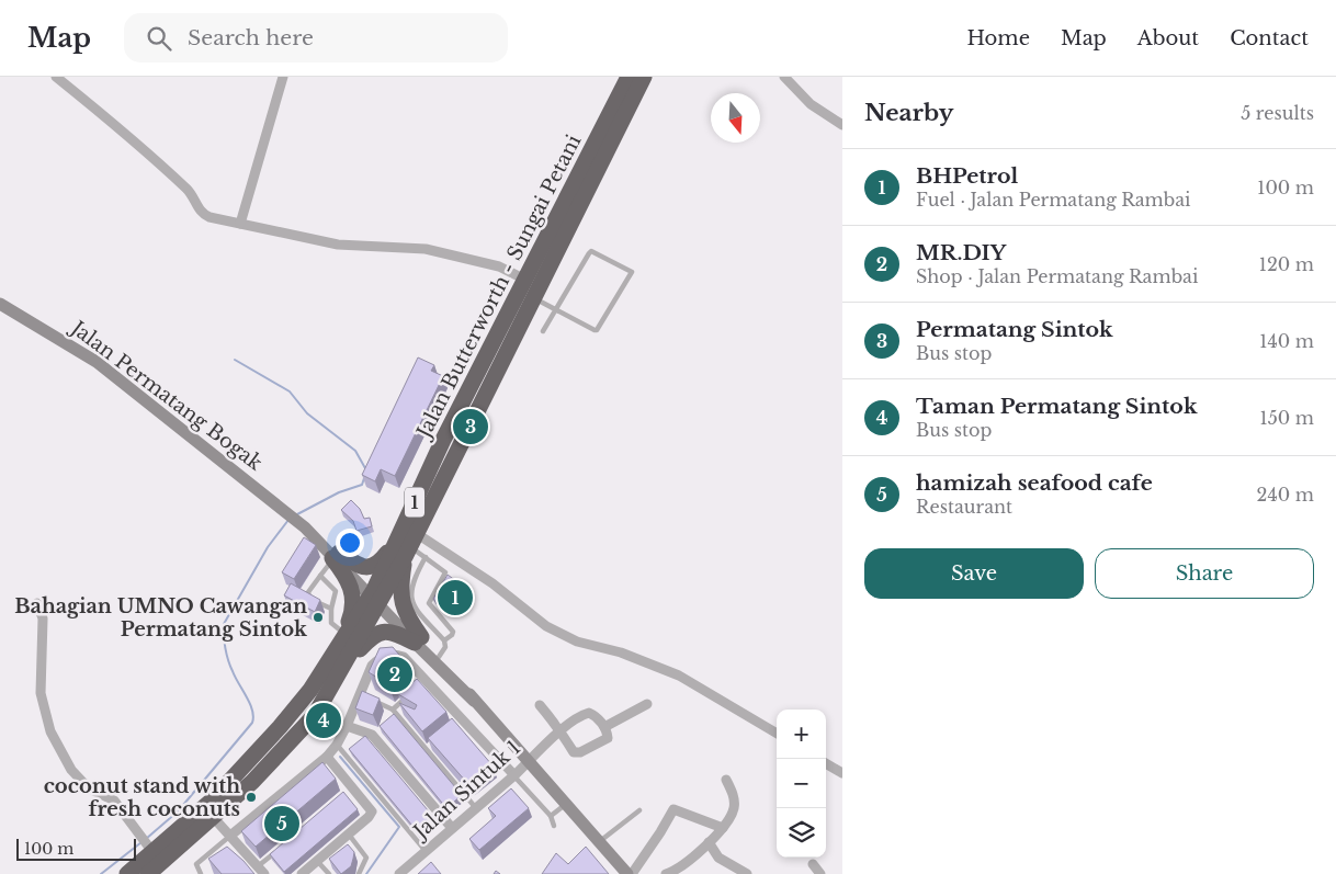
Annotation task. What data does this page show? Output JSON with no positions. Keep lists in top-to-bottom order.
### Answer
{
  "streets": {
    "highway": ["Jalan Butterworth - Sungai Petani", "1"],
    "street": ["Jalan Permatang Bogak", "Jalan Sintuk 1"]
  },
  "crossings": [
    ["Jalan Butterworth - Sungai Petani", "Jalan Permatang Bogak"]
  ],
  "places": ["Bahagian UMNO Cawangan Permatang Sintok", "coconut stand with fresh coconuts"],
  "scale_bar": "100 m",
  "north": "bottom",
  "page": {
    "header": "Map",
    "search": "Search here",
    "nav": [
      "Home",
      "Map",
      "About",
      "Contact"
    ],
    "heading": ["Nearby", "5 results"],
    "list": [
      {
        "mark": "1",
        "name": "BHPetrol",
        "note": "Fuel · Jalan Permatang Rambai",
        "value": "100 m"
      },
      {
        "mark": "2",
        "name": "MR.DIY",
        "note": "Shop · Jalan Permatang Rambai",
        "value": "120 m"
      },
      {
        "mark": "3",
        "name": "Permatang Sintok",
        "note": "Bus stop",
        "value": "140 m"
      },
      {
        "mark": "4",
        "name": "Taman Permatang Sintok",
        "note": "Bus stop",
        "value": "150 m"
      },
      {
        "mark": "5",
        "name": "hamizah seafood cafe",
        "note": "Restaurant",
        "value": "240 m"
      }
    ],
    "pins": [
      "3",
      "1",
      "2",
      "4",
      "5"
    ],
    "buttons": ["Save", "Share"],
    "map_buttons": ["+", "−"],
    "scale": "100 m"
  }
}
